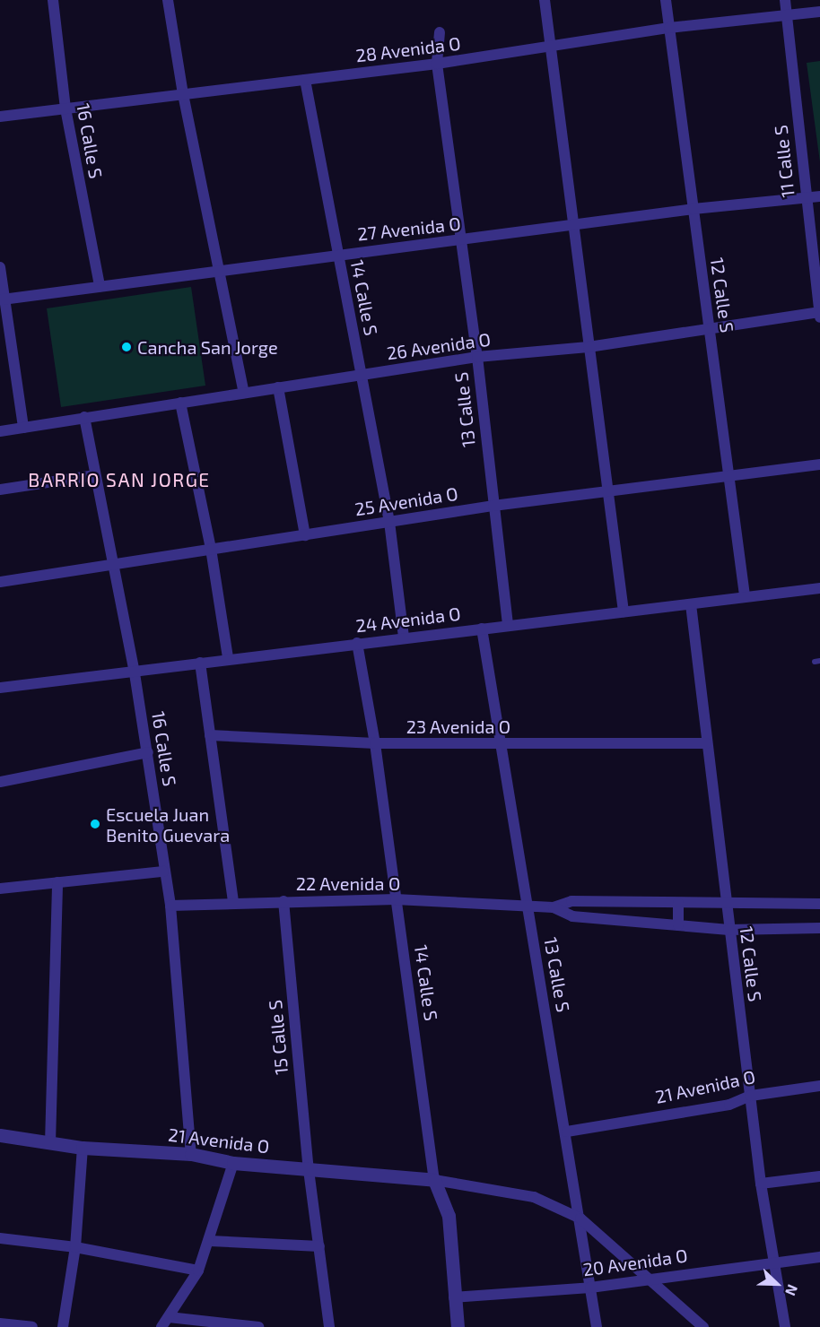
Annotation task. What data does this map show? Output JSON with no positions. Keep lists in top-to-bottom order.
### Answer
{
  "streets": {
    "street": [
      "28 Avenida O",
      "16 Calle S",
      "11 Calle S",
      "27 Avenida O",
      "12 Calle S",
      "14 Calle S",
      "26 Avenida O",
      "13 Calle S",
      "25 Avenida O",
      "24 Avenida O",
      "23 Avenida O",
      "22 Avenida O",
      "15 Calle S",
      "21 Avenida O",
      "20 Avenida O"
    ]
  },
  "crossings": [
    ["28 Avenida O", "16 Calle S"],
    ["28 Avenida O", "11 Calle S"],
    ["28 Avenida O", "12 Calle S"],
    ["28 Avenida O", "14 Calle S"],
    ["28 Avenida O", "13 Calle S"],
    ["16 Calle S", "27 Avenida O"],
    ["16 Calle S", "26 Avenida O"],
    ["16 Calle S", "25 Avenida O"],
    ["16 Calle S", "24 Avenida O"],
    ["16 Calle S", "22 Avenida O"],
    ["16 Calle S", "21 Avenida O"],
    ["11 Calle S", "27 Avenida O"],
    ["11 Calle S", "26 Avenida O"],
    ["27 Avenida O", "12 Calle S"],
    ["27 Avenida O", "14 Calle S"],
    ["27 Avenida O", "13 Calle S"],
    ["12 Calle S", "26 Avenida O"],
    ["12 Calle S", "25 Avenida O"],
    ["12 Calle S", "24 Avenida O"],
    ["12 Calle S", "23 Avenida O"],
    ["12 Calle S", "21 Avenida O"],
    ["12 Calle S", "20 Avenida O"],
    ["14 Calle S", "26 Avenida O"],
    ["14 Calle S", "25 Avenida O"],
    ["14 Calle S", "24 Avenida O"],
    ["14 Calle S", "23 Avenida O"],
    ["14 Calle S", "22 Avenida O"],
    ["14 Calle S", "21 Avenida O"],
    ["14 Calle S", "20 Avenida O"],
    ["26 Avenida O", "13 Calle S"],
    ["13 Calle S", "25 Avenida O"],
    ["13 Calle S", "24 Avenida O"],
    ["13 Calle S", "23 Avenida O"],
    ["13 Calle S", "22 Avenida O"],
    ["13 Calle S", "21 Avenida O"],
    ["13 Calle S", "20 Avenida O"],
    ["22 Avenida O", "15 Calle S"],
    ["15 Calle S", "21 Avenida O"]
  ],
  "districts": ["BARRIO SAN JORGE"],
  "places": ["Cancha San Jorge", "Escuela Juan Benito Guevara"],
  "north": "bottom right"
}
